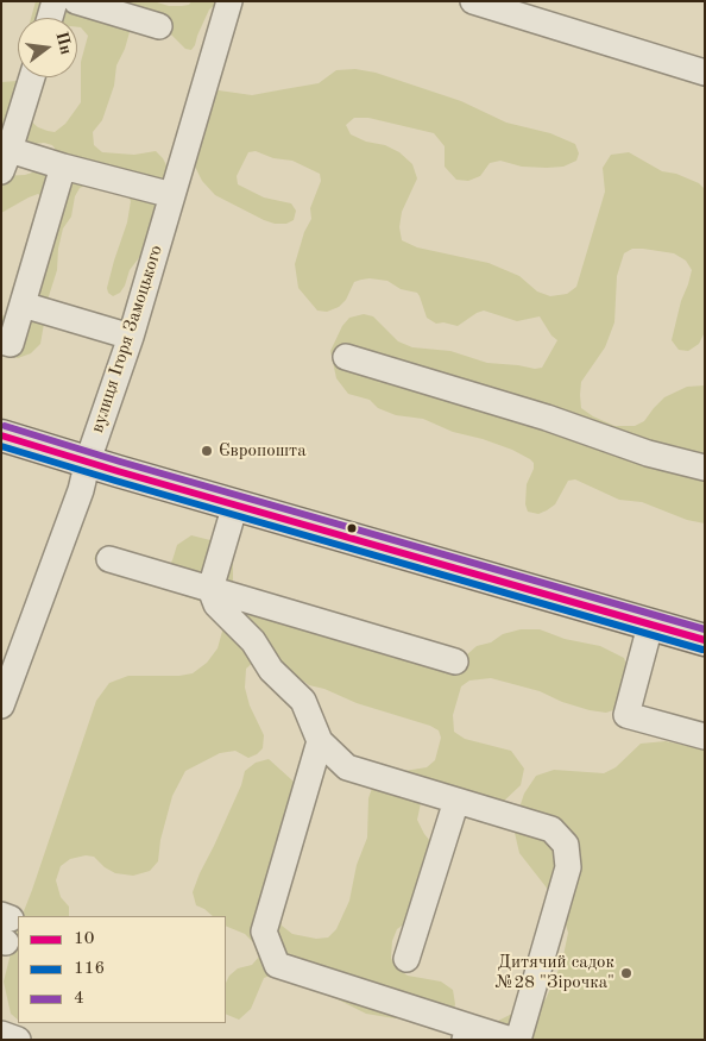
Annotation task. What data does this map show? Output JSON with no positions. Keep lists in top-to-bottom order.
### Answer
{
  "streets": {
    "street": ["вулиця Ігоря Замоцького"]
  },
  "places": ["Європошта", "Дитячий садок №28 \"Зірочка\""],
  "lines": ["transit line 4", "transit line 10", "transit line 116"],
  "legend": ["10", "116", "4"],
  "north": "right"
}
